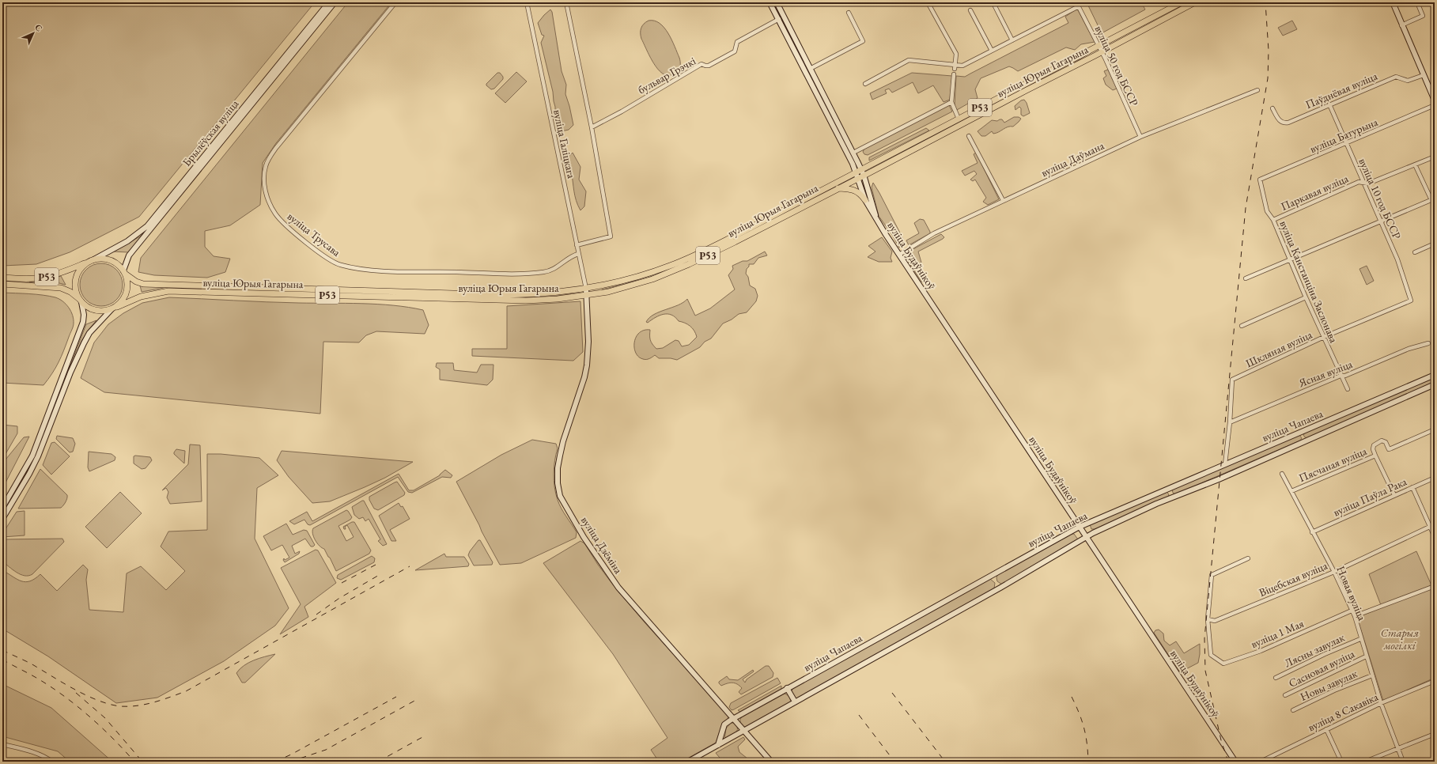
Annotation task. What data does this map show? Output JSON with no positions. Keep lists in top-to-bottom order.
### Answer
{
  "streets": {
    "main road": [
      "вуліца Юрыя Гагарына",
      "Р53",
      "Брылёўская вуліца",
      "вуліца Будаўнікоў",
      "вуліца Чапаева",
      "вуліца Дзёміна"
    ],
    "street": [
      "вуліца 50 год БССР",
      "бульвар Грэчкі",
      "Паўднёвая вуліца",
      "вуліца Батурына",
      "вуліца Галіцкага",
      "вуліца Даўмана",
      "Паркавая вуліца",
      "вуліца 10 год БССР",
      "вуліца Трусава",
      "вуліца Канстанціна Заслонава",
      "Шкляная вуліца",
      "Ясная вуліца",
      "Пясчаная вуліца",
      "вуліца Паўла Рака",
      "Віцебская вуліца",
      "Новая вуліца",
      "вуліца 1 Мая",
      "Лясны завулак",
      "Сасновая вуліца",
      "Новы завулак",
      "вуліца 8 Сакавіка"
    ]
  },
  "crossings": [
    ["вуліца 50 год БССР", "вуліца Юрыя Гагарына"],
    ["вуліца 50 год БССР", "вуліца Даўмана"],
    ["вуліца Юрыя Гагарына", "Брылёўская вуліца"],
    ["вуліца Юрыя Гагарына", "вуліца Галіцкага"],
    ["вуліца Юрыя Гагарына", "вуліца Будаўнікоў"],
    ["вуліца Юрыя Гагарына", "вуліца Дзёміна"],
    ["бульвар Грэчкі", "вуліца Будаўнікоў"],
    ["Паўднёвая вуліца", "вуліца 10 год БССР"],
    ["вуліца Батурына", "вуліца 10 год БССР"],
    ["вуліца Батурына", "вуліца Канстанціна Заслонава"],
    ["вуліца Галіцкага", "вуліца Трусава"],
    ["вуліца Галіцкага", "вуліца Дзёміна"],
    ["вуліца Даўмана", "вуліца Будаўнікоў"],
    ["Паркавая вуліца", "вуліца 10 год БССР"],
    ["Паркавая вуліца", "вуліца Канстанціна Заслонава"],
    ["вуліца 10 год БССР", "Шкляная вуліца"],
    ["вуліца Будаўнікоў", "вуліца Чапаева"],
    ["вуліца Канстанціна Заслонава", "Шкляная вуліца"],
    ["вуліца Канстанціна Заслонава", "Ясная вуліца"],
    ["Шкляная вуліца", "Ясная вуліца"],
    ["Шкляная вуліца", "вуліца Чапаева"],
    ["вуліца Чапаева", "вуліца Дзёміна"],
    ["Пясчаная вуліца", "Новая вуліца"],
    ["вуліца Паўла Рака", "Новая вуліца"],
    ["Віцебская вуліца", "Новая вуліца"],
    ["Віцебская вуліца", "вуліца 1 Мая"],
    ["Новая вуліца", "вуліца 1 Мая"],
    ["Новая вуліца", "Лясны завулак"],
    ["Новая вуліца", "Сасновая вуліца"],
    ["Новая вуліца", "Новы завулак"],
    ["Новая вуліца", "вуліца 8 Сакавіка"]
  ],
  "parks": ["Старыя могілкі"],
  "north": "top right"
}
